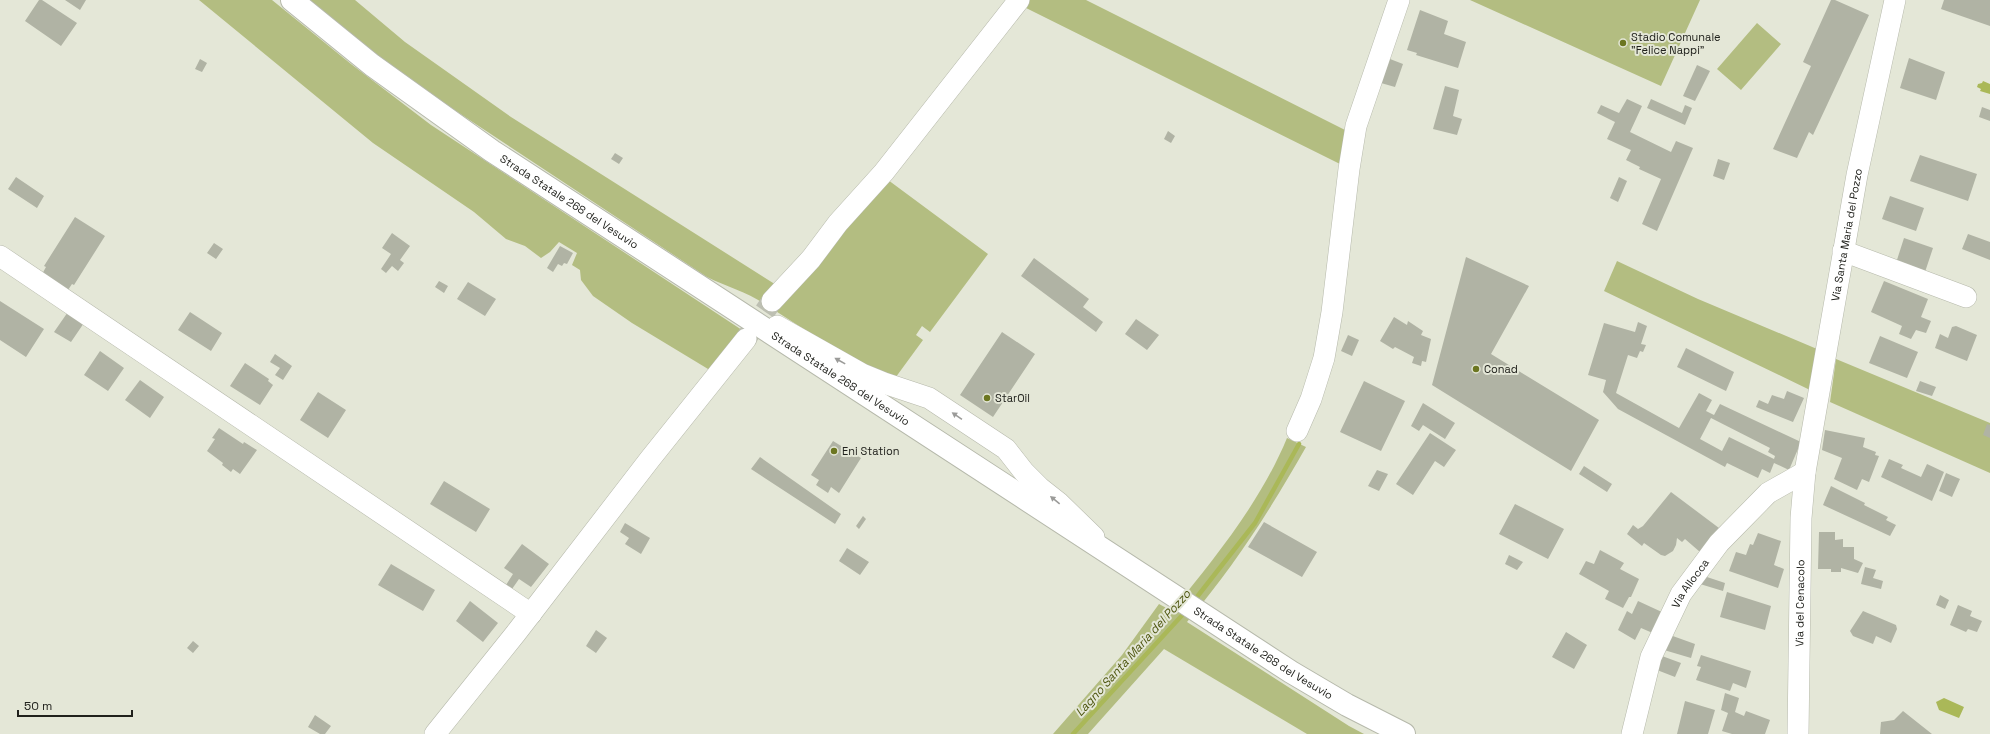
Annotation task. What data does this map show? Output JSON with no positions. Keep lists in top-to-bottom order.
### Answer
{
  "streets": {
    "highway": ["Strada Statale 268 del Vesuvio"],
    "street": ["Via Santa Maria del Pozzo", "Via Allocca", "Via del Cenacolo"]
  },
  "crossings": [
    ["Via Santa Maria del Pozzo", "Via Allocca"],
    ["Via Santa Maria del Pozzo", "Via del Cenacolo"],
    ["Via Allocca", "Via del Cenacolo"]
  ],
  "water": ["Lagno Santa Maria del Pozzo"],
  "places": [
    "Stadio Comunale \"Felice Nappi\"",
    "Conad",
    "StarOil",
    "Eni Station"
  ],
  "scale_bar": "50 m"
}
